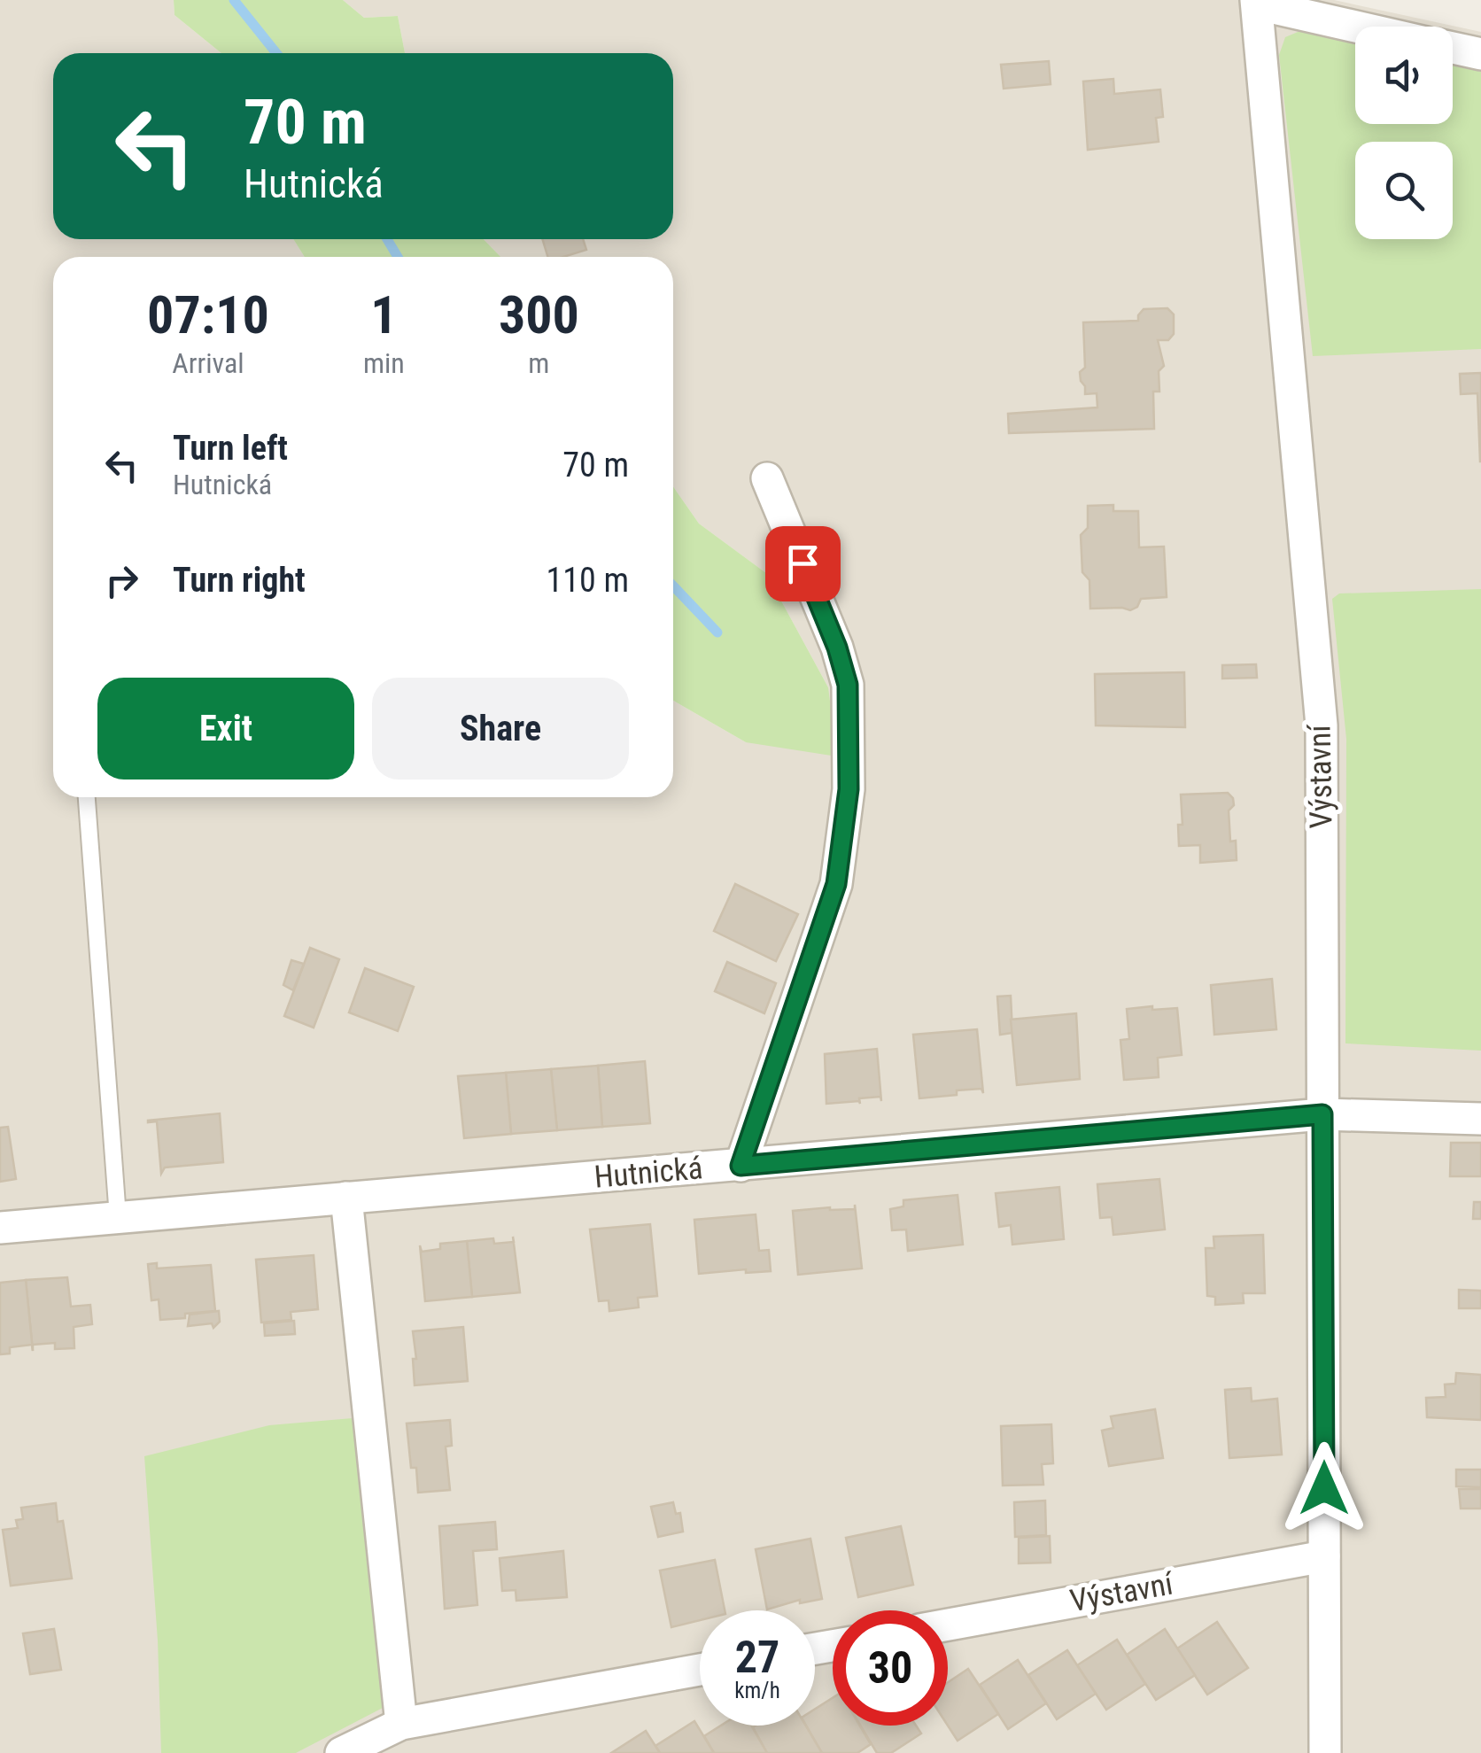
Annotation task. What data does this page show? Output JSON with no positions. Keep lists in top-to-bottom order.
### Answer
{
  "streets": {
    "street": ["Výstavní", "Hutnická"]
  },
  "crossings": [
    ["Výstavní", "Hutnická"]
  ],
  "page": {
    "turn": ["70 m", "Hutnická"],
    "eta": [
      "07:10",
      "Arrival",
      "1",
      "min",
      "300",
      "m"
    ],
    "list": [
      {
        "name": "Turn left",
        "note": "Hutnická",
        "value": "70 m"
      },
      {
        "name": "Turn right",
        "value": "110 m"
      }
    ],
    "buttons": ["Exit", "Share"],
    "speed": "27 km/h",
    "limit": "30"
  }
}
